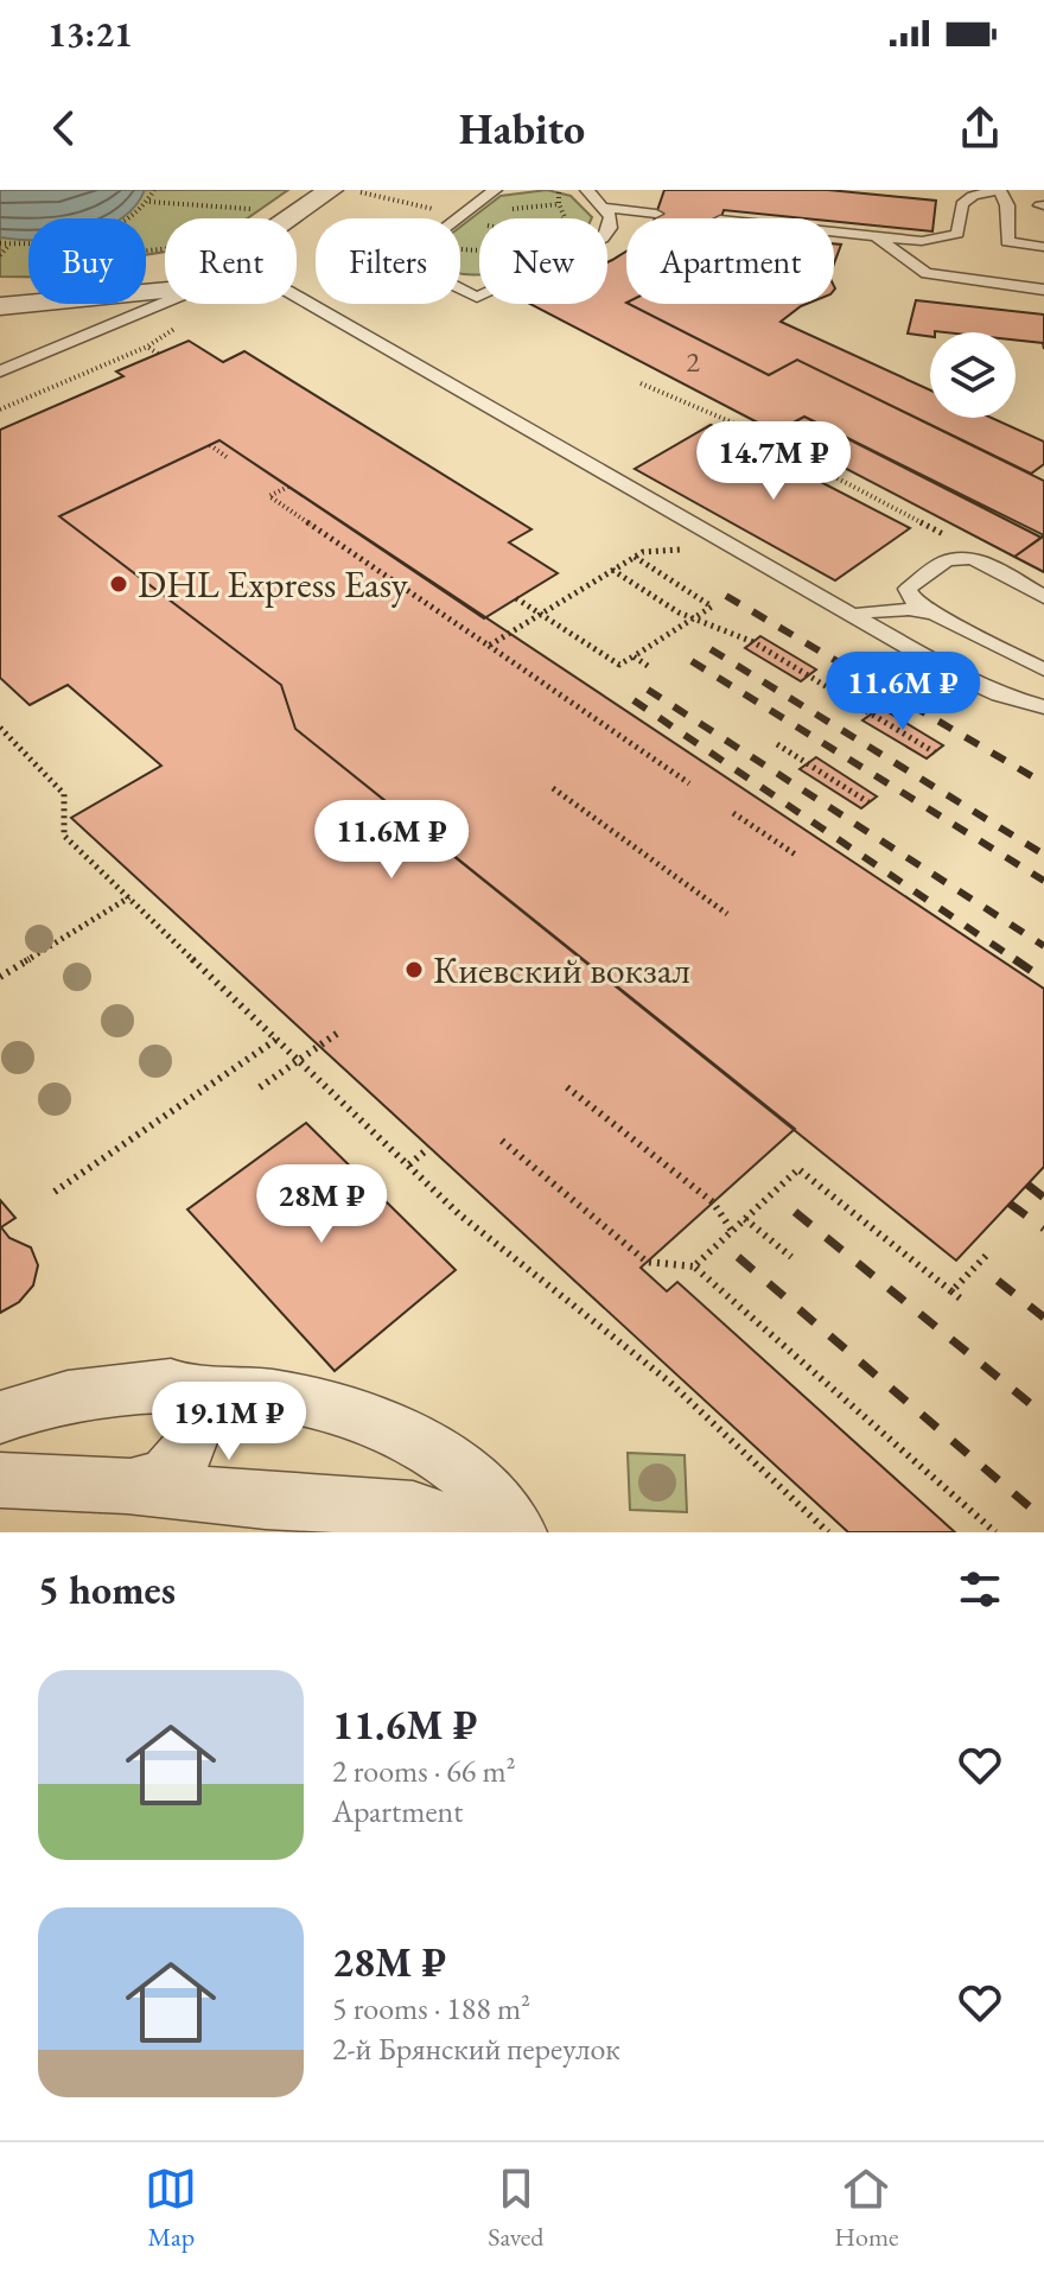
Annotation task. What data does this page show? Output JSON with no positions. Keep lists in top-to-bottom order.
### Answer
{
  "places": ["DHL Express Easy", "Киевский вокзал"],
  "house_numbers": ["2"],
  "page": {
    "status": "13:21",
    "header": "Habito",
    "chip": [
      "Buy",
      "Rent",
      "Filters",
      "New",
      "Apartment"
    ],
    "price": [
      "14.7M ₽",
      "11.6M ₽",
      "11.6M ₽",
      "28M ₽",
      "19.1M ₽"
    ],
    "heading": "5 homes",
    "list": [
      {
        "name": "11.6M ₽",
        "note": "2 rooms · 66 m² · Apartment"
      },
      {
        "name": "28M ₽",
        "note": "5 rooms · 188 m² · 2-й Брянский переулок"
      }
    ],
    "tabs": ["Map", "Saved", "Home"]
  }
}
